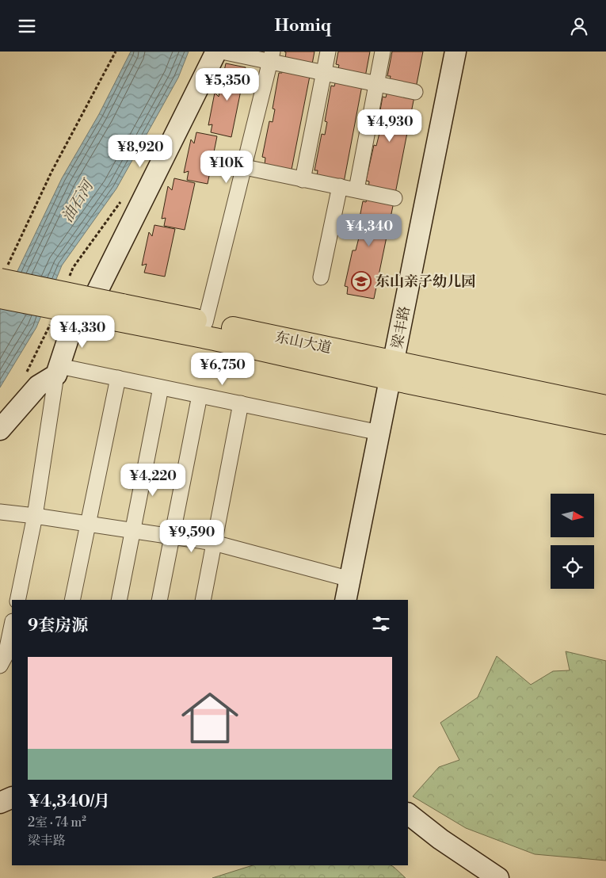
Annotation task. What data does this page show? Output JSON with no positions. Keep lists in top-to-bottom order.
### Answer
{
  "streets": {
    "main road": ["东山大道"],
    "street": ["梁丰路"]
  },
  "crossings": [
    ["梁丰路", "东山大道"]
  ],
  "water": ["油石河"],
  "places": {
    "school or university": ["东山亲子幼儿园"]
  },
  "north": "right",
  "page": {
    "header": "Homiq",
    "price": [
      "¥5,350",
      "¥4,930",
      "¥8,920",
      "¥10K",
      "¥4,340",
      "¥4,330",
      "¥6,750",
      "¥4,220",
      "¥9,590"
    ],
    "heading": "9套房源",
    "list": [
      {
        "name": "¥4,340/月",
        "note": "2室 · 74 m² · 梁丰路"
      }
    ]
  }
}
